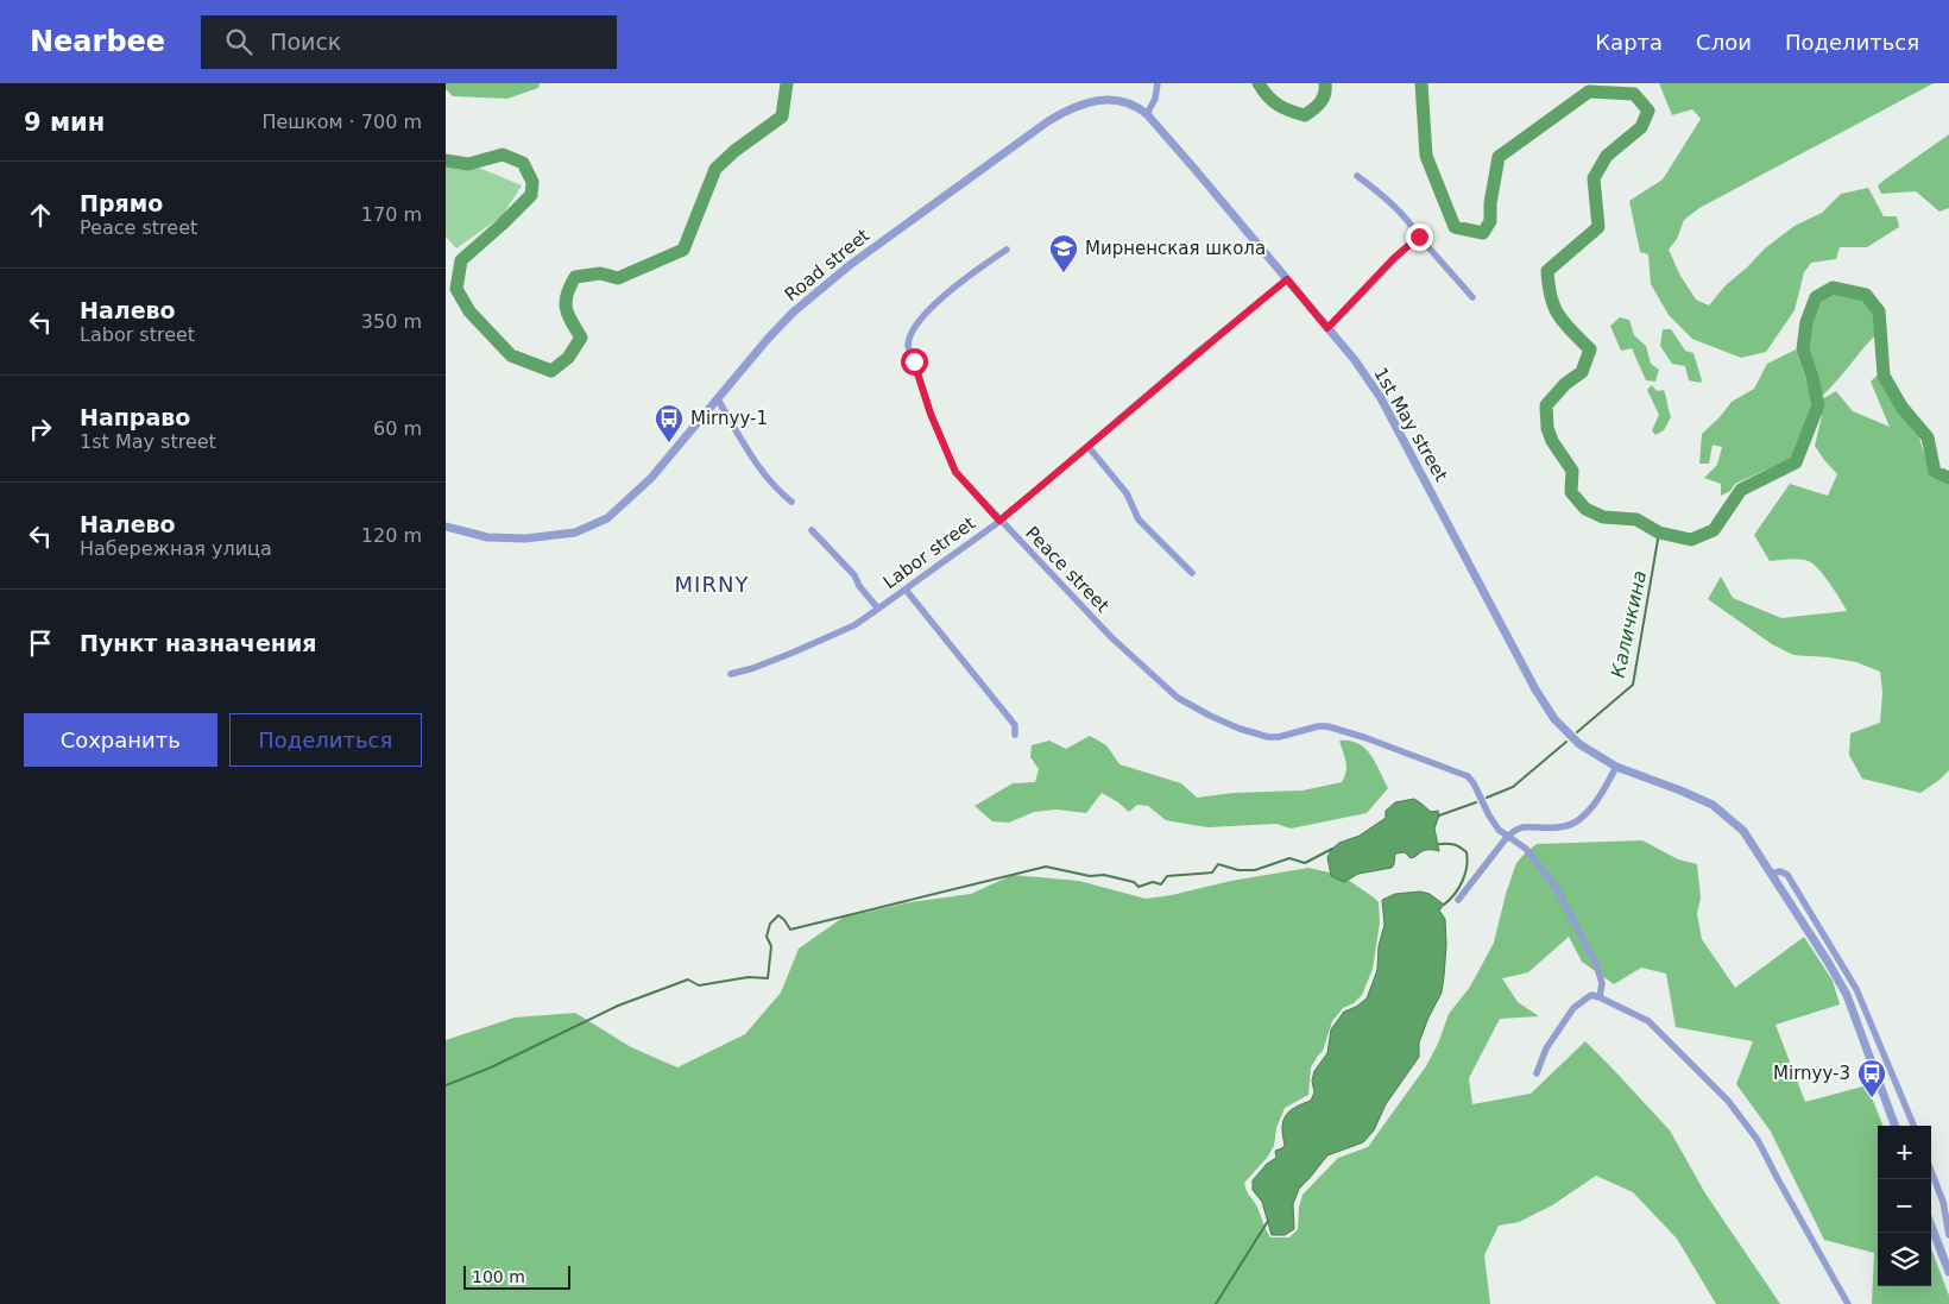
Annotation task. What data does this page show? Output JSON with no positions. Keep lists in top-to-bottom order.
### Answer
{
  "streets": {
    "street": [
      "Road street",
      "1st May street",
      "Labor street",
      "Peace street"
    ]
  },
  "crossings": [
    ["Road street", "1st May street"],
    ["1st May street", "Labor street"],
    ["Labor street", "Peace street"]
  ],
  "districts": ["MIRNY"],
  "water": ["Каличкина"],
  "places": {
    "school or university": ["Мирненская школа"],
    "bus stop": ["Mirnyy-1", "Mirnyy-3"]
  },
  "scale_bar": "100 m",
  "page": {
    "header": "Nearbee",
    "search": "Поиск",
    "nav": ["Карта", "Слои", "Поделиться"],
    "heading": ["9 мин", "Пешком · 700 m"],
    "list": [
      ["Прямо", "Peace street", "170 m"],
      ["Налево", "Labor street", "350 m"],
      ["Направо", "1st May street", "60 m"],
      ["Налево", "Набережная улица", "120 m"],
      "Пункт назначения"
    ],
    "buttons": ["Сохранить", "Поделиться"],
    "map_buttons": ["+", "−"],
    "scale": "100 m"
  }
}
